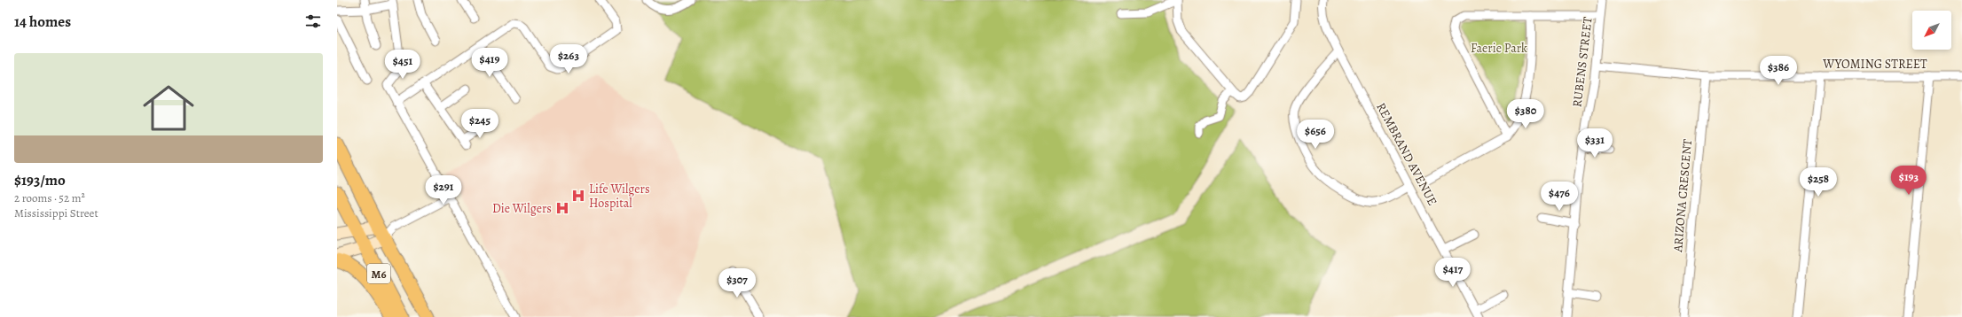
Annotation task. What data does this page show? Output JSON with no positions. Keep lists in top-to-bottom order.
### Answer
{
  "streets": {
    "main road": ["M6"],
    "street": [
      "RUBENS STREET",
      "WYOMING STREET",
      "REMBRAND AVENUE",
      "ARIZONA CRESCENT"
    ]
  },
  "crossings": [
    ["RUBENS STREET", "WYOMING STREET"],
    ["WYOMING STREET", "ARIZONA CRESCENT"]
  ],
  "parks": ["Faerie Park"],
  "places": {
    "hospital": ["Life Wilgers Hospital", "Die Wilgers"]
  },
  "north": "bottom left",
  "page": {
    "heading": "14 homes",
    "list": [
      {
        "name": "$193/mo",
        "note": "2 rooms · 52 m² · Mississippi Street"
      }
    ],
    "price": [
      "$263",
      "$419",
      "$451",
      "$386",
      "$380",
      "$245",
      "$656",
      "$331",
      "$193",
      "$258",
      "$291",
      "$476",
      "$417",
      "$307"
    ]
  }
}
